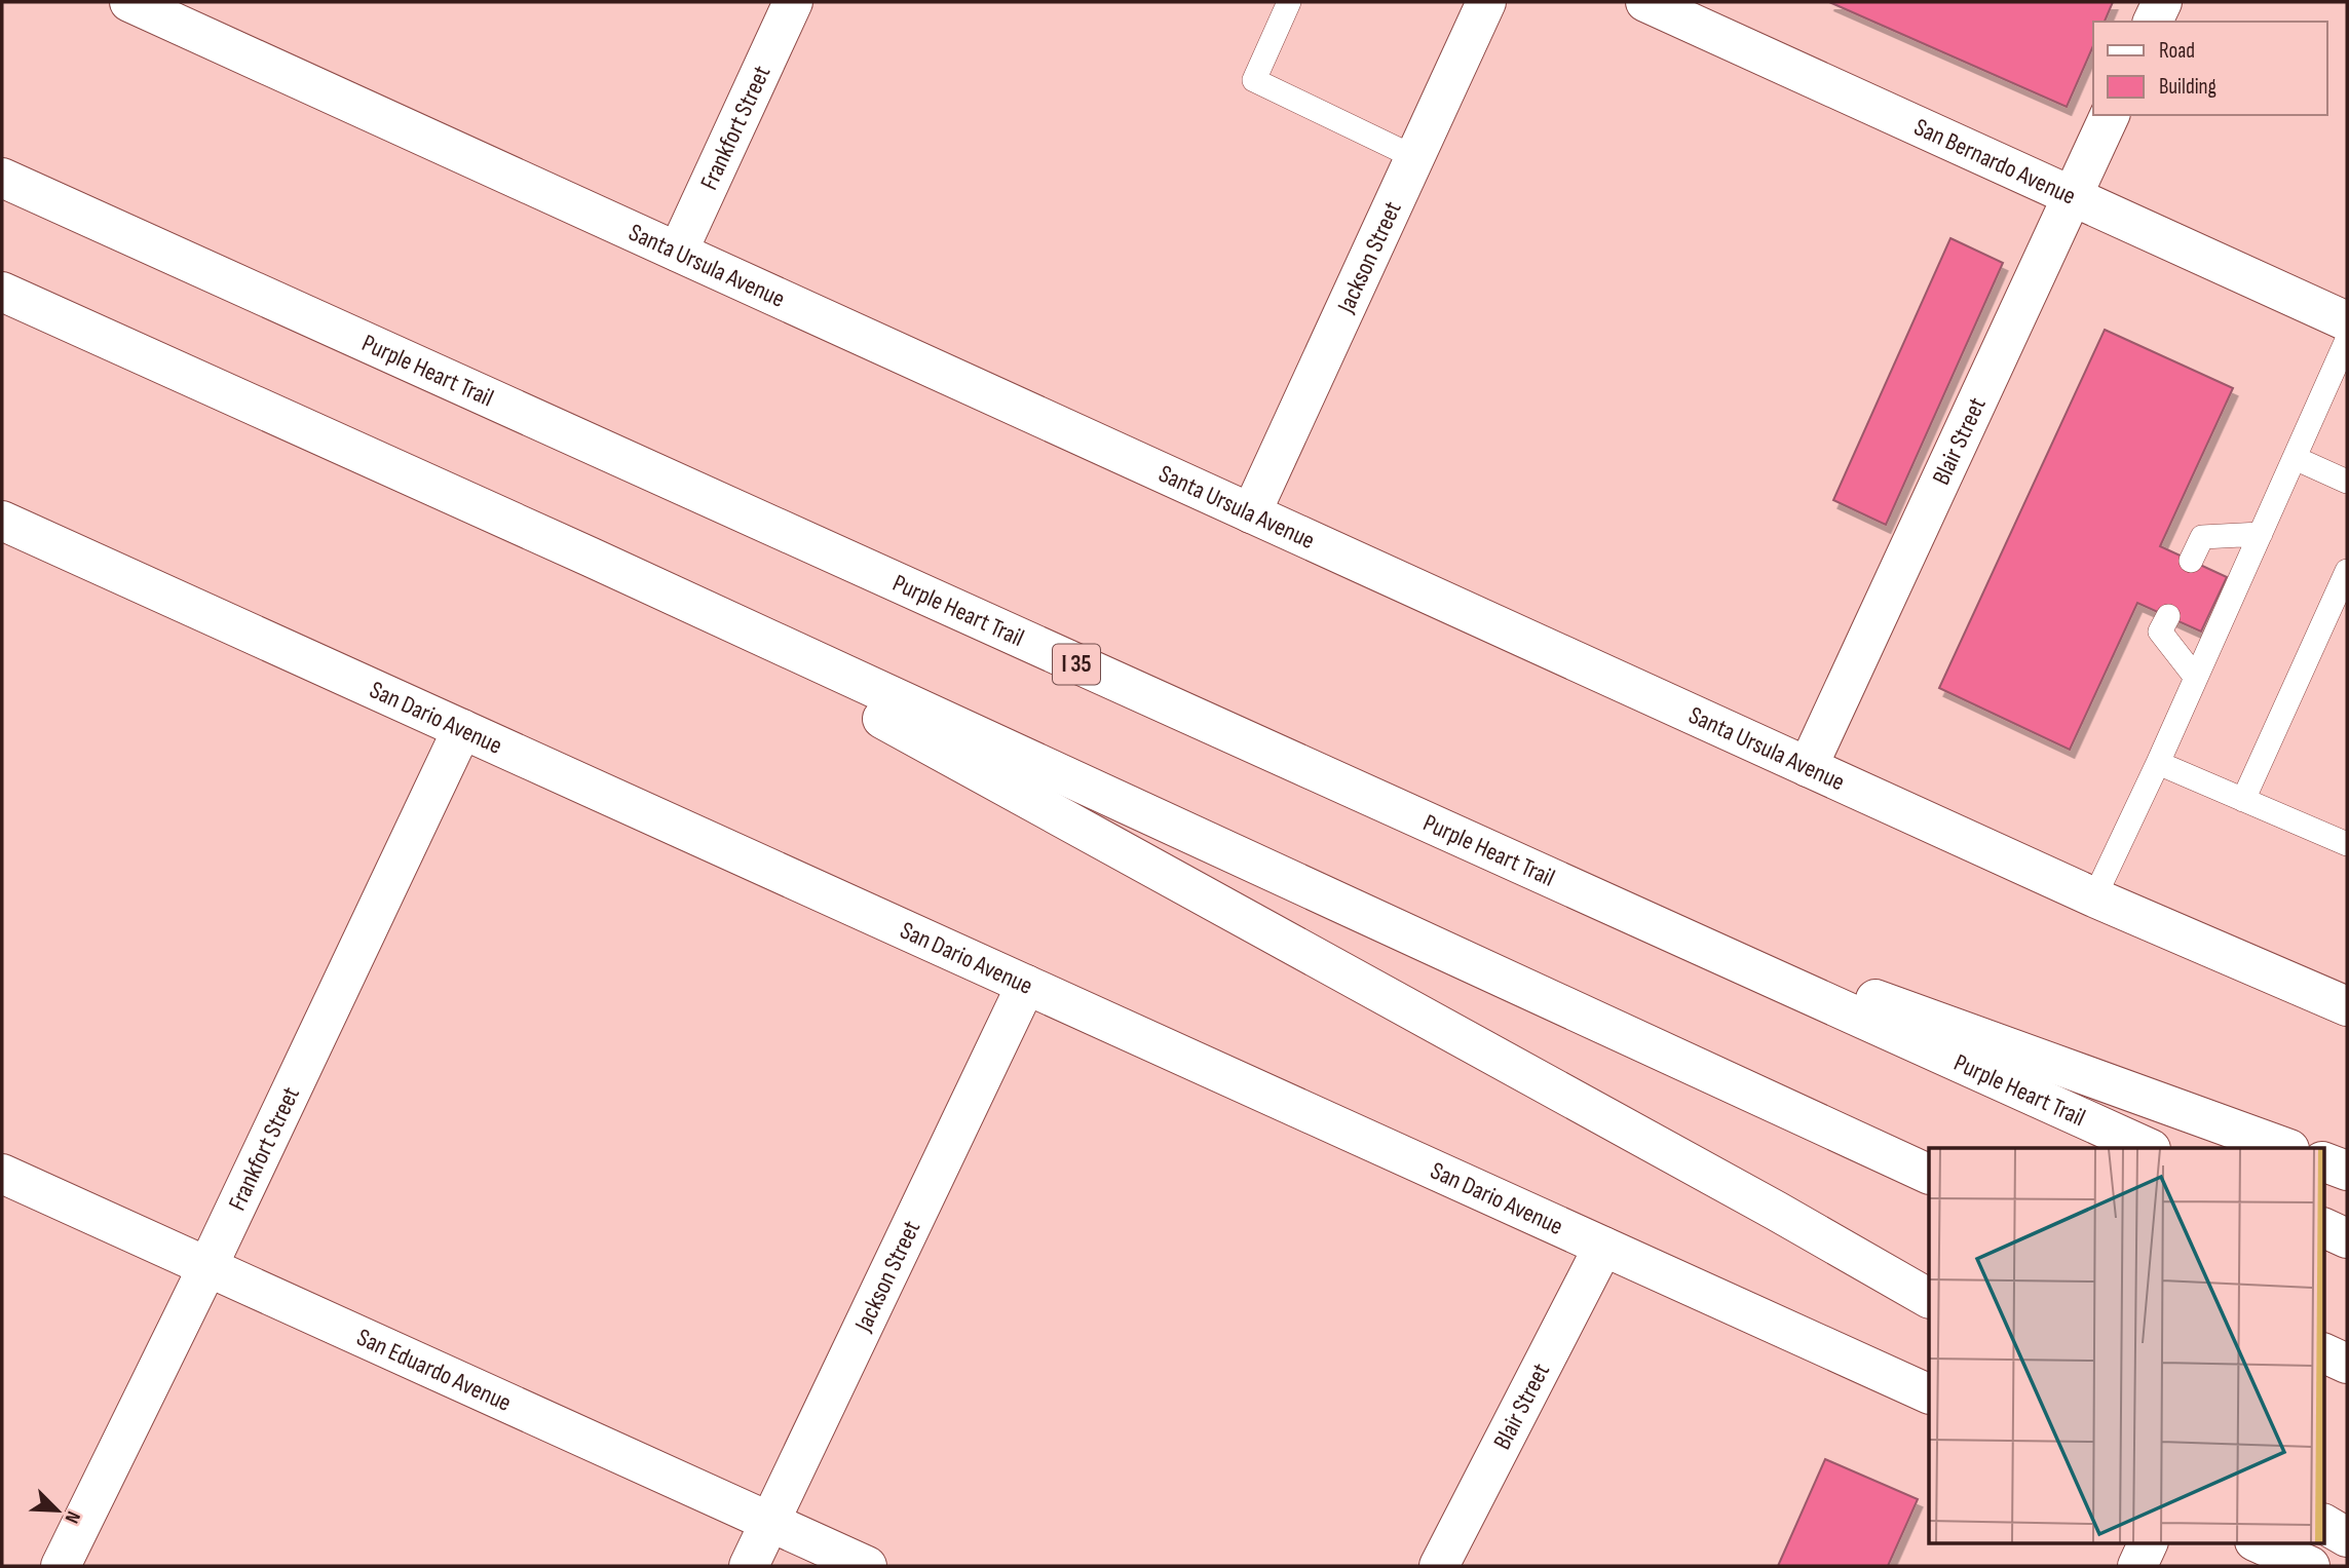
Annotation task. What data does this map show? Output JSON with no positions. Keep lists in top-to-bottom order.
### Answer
{
  "streets": {
    "main road": [
      "Frankfort Street",
      "San Bernardo Avenue",
      "Jackson Street",
      "Santa Ursula Avenue",
      "Purple Heart Trail",
      "Blair Street",
      "I 35",
      "San Dario Avenue",
      "San Eduardo Avenue"
    ]
  },
  "crossings": [
    ["Frankfort Street", "Santa Ursula Avenue"],
    ["Frankfort Street", "San Dario Avenue"],
    ["Frankfort Street", "San Eduardo Avenue"],
    ["San Bernardo Avenue", "Blair Street"],
    ["Jackson Street", "Santa Ursula Avenue"],
    ["Jackson Street", "San Dario Avenue"],
    ["Jackson Street", "San Eduardo Avenue"],
    ["Santa Ursula Avenue", "Blair Street"],
    ["Blair Street", "San Dario Avenue"]
  ],
  "legend": ["Road", "Building"],
  "north": "bottom right"
}
